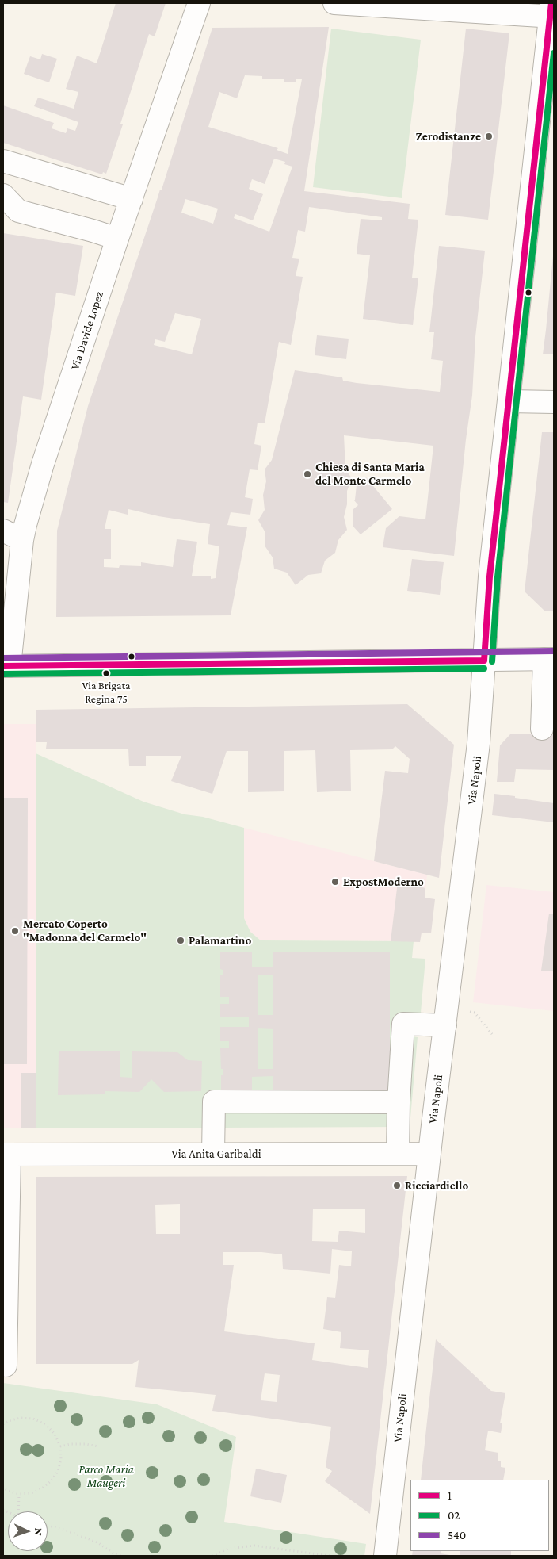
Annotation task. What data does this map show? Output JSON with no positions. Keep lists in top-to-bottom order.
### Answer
{
  "streets": {
    "street": ["Via Davide Lopez", "Via Napoli", "Via Anita Garibaldi"]
  },
  "crossings": [
    ["Via Napoli", "Via Anita Garibaldi"]
  ],
  "parks": ["Parco Maria Maugeri"],
  "places": [
    "Zerodistanze",
    "Chiesa di Santa Maria del Monte Carmelo",
    "Via Brigata Regina 75",
    "ExpostModerno",
    "Mercato Coperto \"Madonna del Carmelo\"",
    "Palamartino",
    "Ricciardiello"
  ],
  "lines": ["transit line 1", "transit line 02", "transit line 540"],
  "legend": ["1", "02", "540"],
  "north": "right"
}
